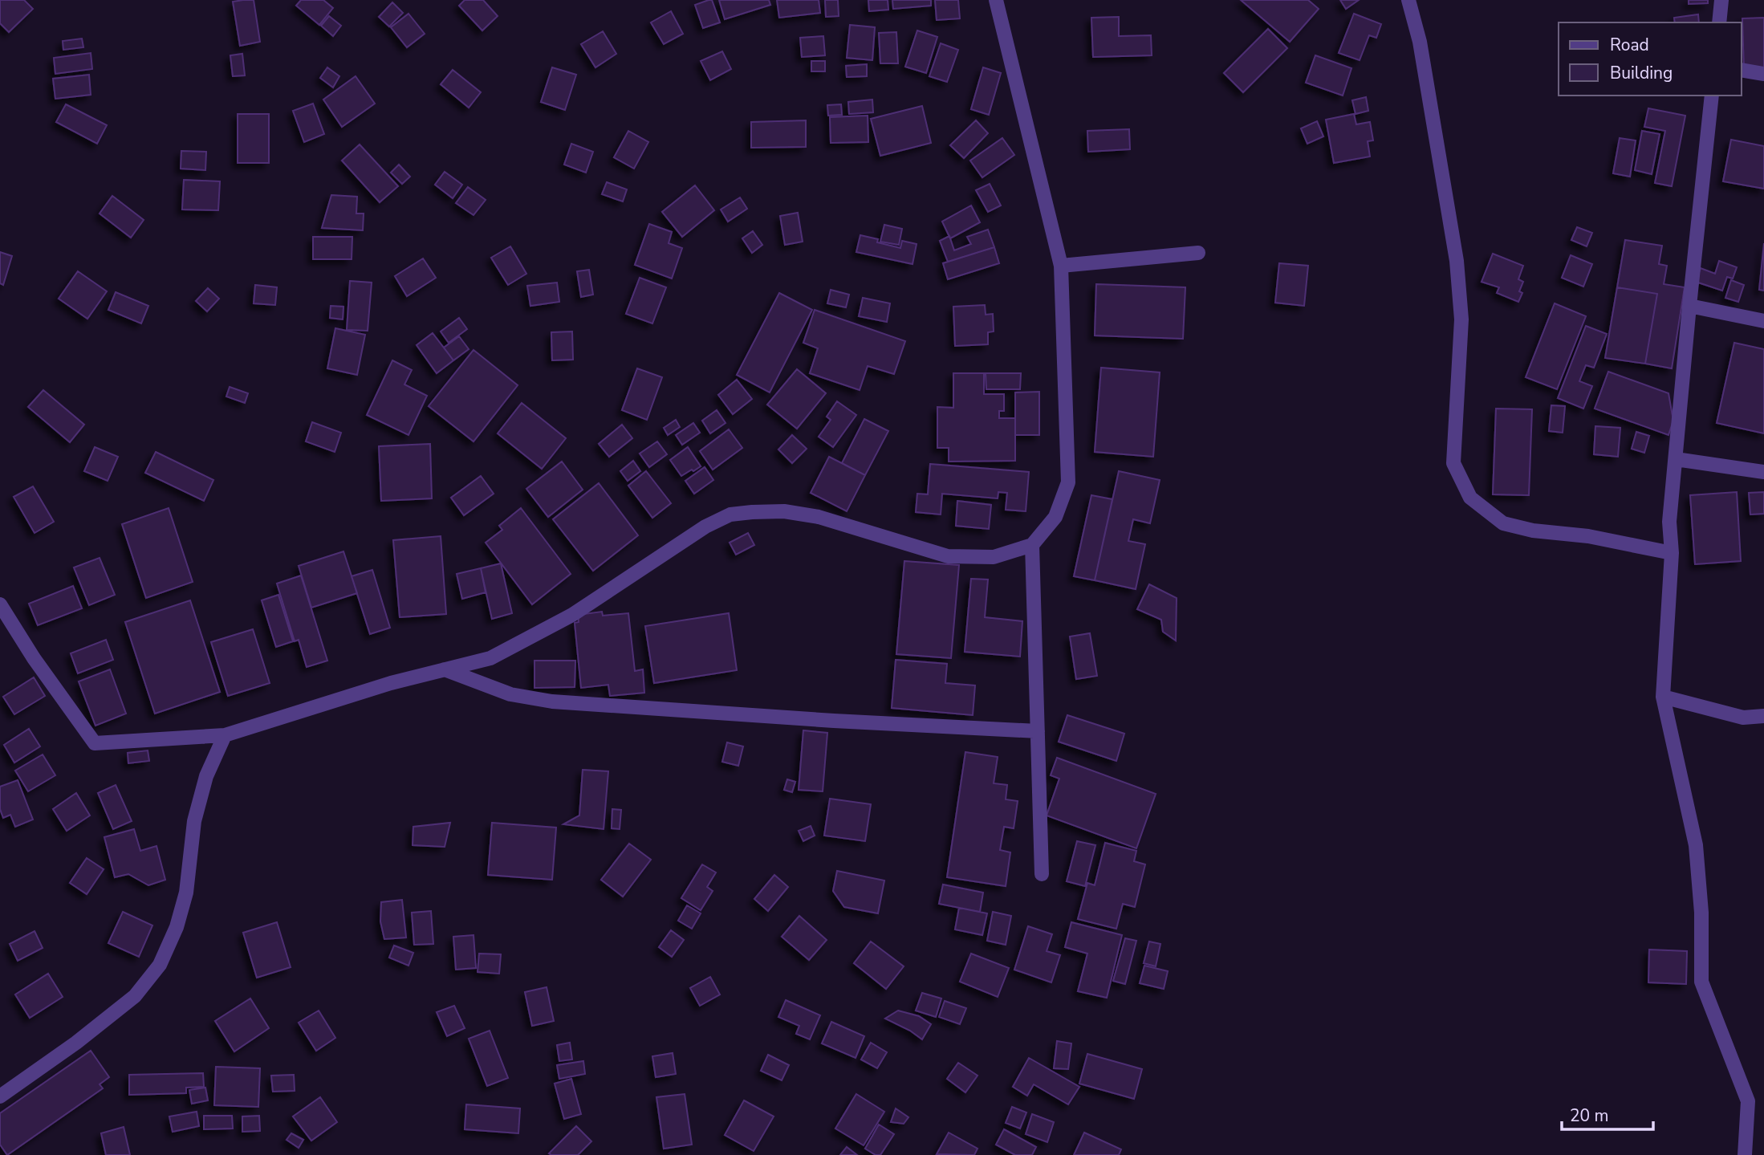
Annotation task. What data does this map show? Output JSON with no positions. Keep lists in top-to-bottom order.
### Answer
{
  "legend": ["Road", "Building"],
  "scale_bar": "20 m"
}
